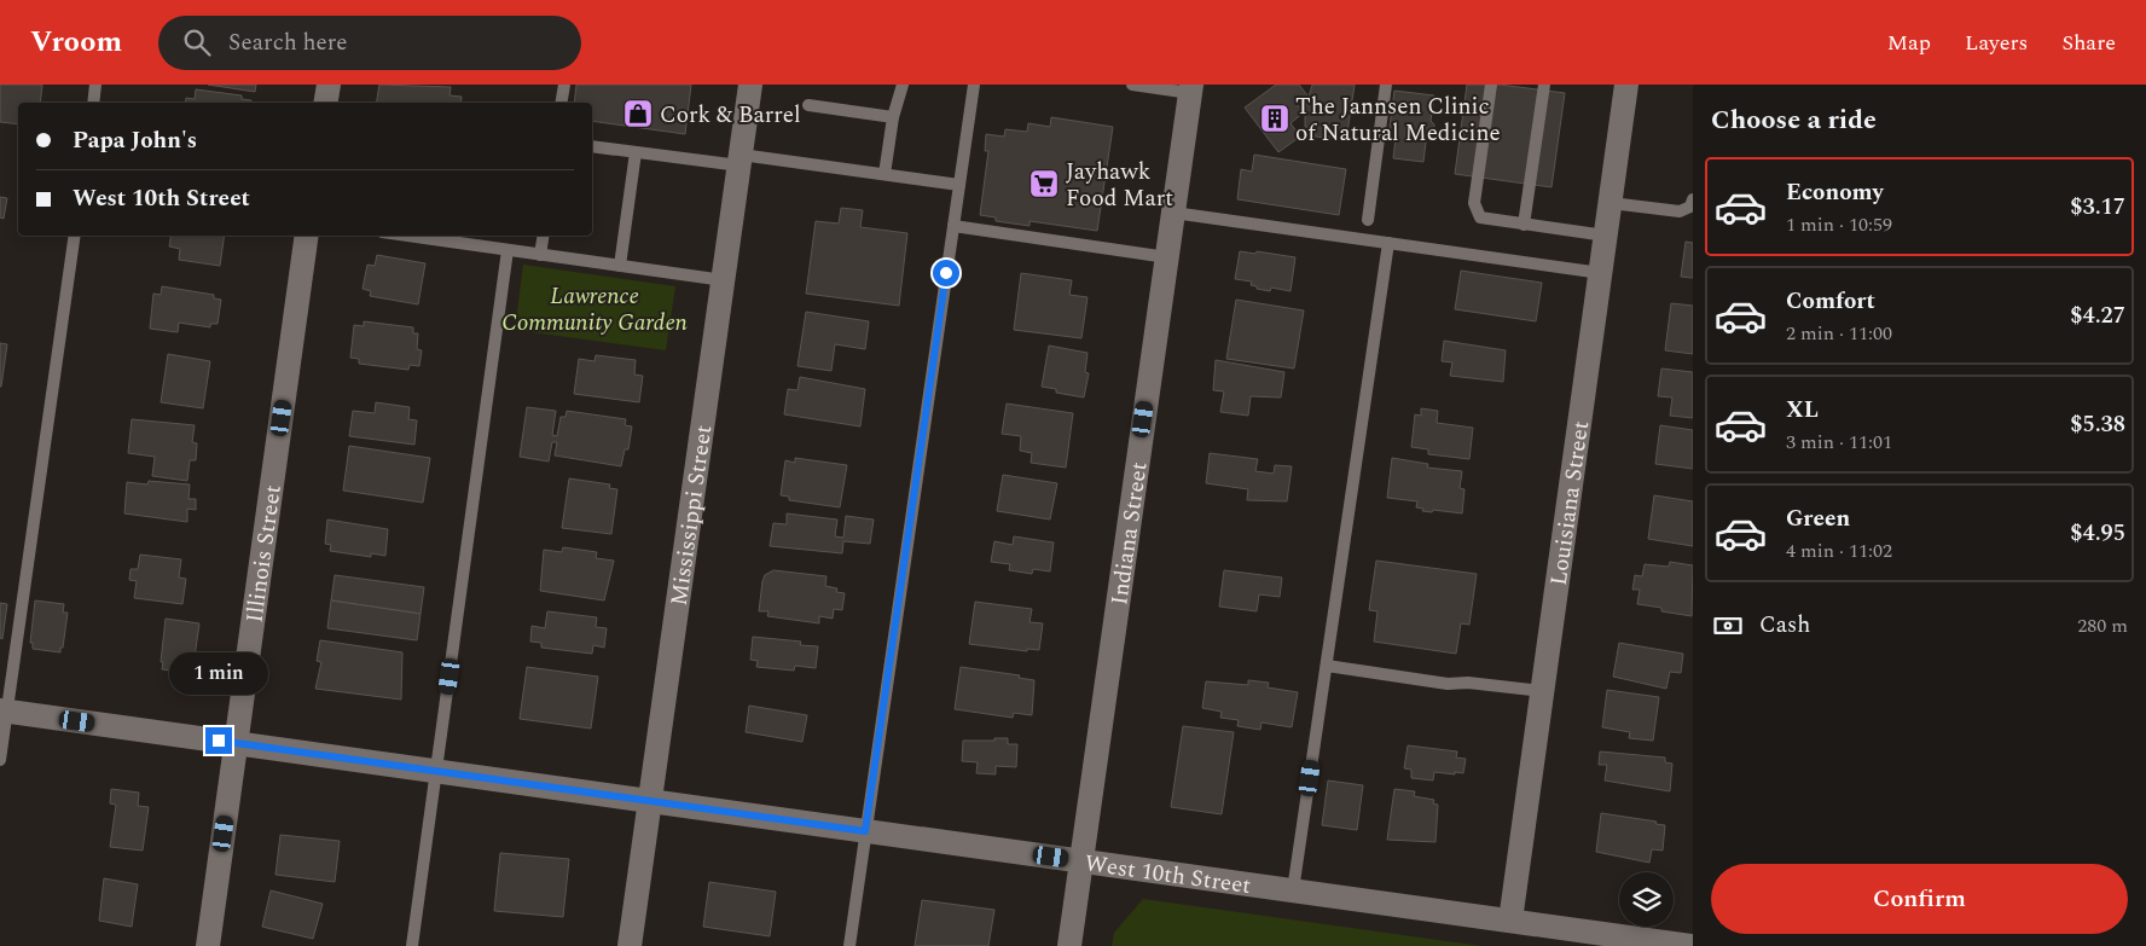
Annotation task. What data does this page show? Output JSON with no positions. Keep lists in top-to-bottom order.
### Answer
{
  "streets": {
    "street": [
      "Louisiana Street",
      "Mississippi Street",
      "Indiana Street",
      "Illinois Street",
      "West 10th Street"
    ]
  },
  "crossings": [
    ["Louisiana Street", "West 10th Street"],
    ["Mississippi Street", "West 10th Street"],
    ["Indiana Street", "West 10th Street"],
    ["Illinois Street", "West 10th Street"]
  ],
  "parks": ["Lawrence Community Garden"],
  "places": {
    "shop": ["Cork & Barrel"],
    "building": ["The Jannsen Clinic of Natural Medicine"],
    "supermarket": ["Jayhawk Food Mart"]
  },
  "page": {
    "header": "Vroom",
    "search": "Search here",
    "nav": ["Map", "Layers", "Share"],
    "heading": "Choose a ride",
    "banner": ["Papa John's", "West 10th Street"],
    "list": [
      {
        "name": "Economy",
        "note": "1 min · 10:59",
        "value": "$3.17"
      },
      {
        "name": "Comfort",
        "note": "2 min · 11:00",
        "value": "$4.27"
      },
      {
        "name": "XL",
        "note": "3 min · 11:01",
        "value": "$5.38"
      },
      {
        "name": "Green",
        "note": "4 min · 11:02",
        "value": "$4.95"
      }
    ],
    "pay": ["Cash", "280 m"],
    "bubble": "1 min",
    "buttons": "Confirm"
  }
}
